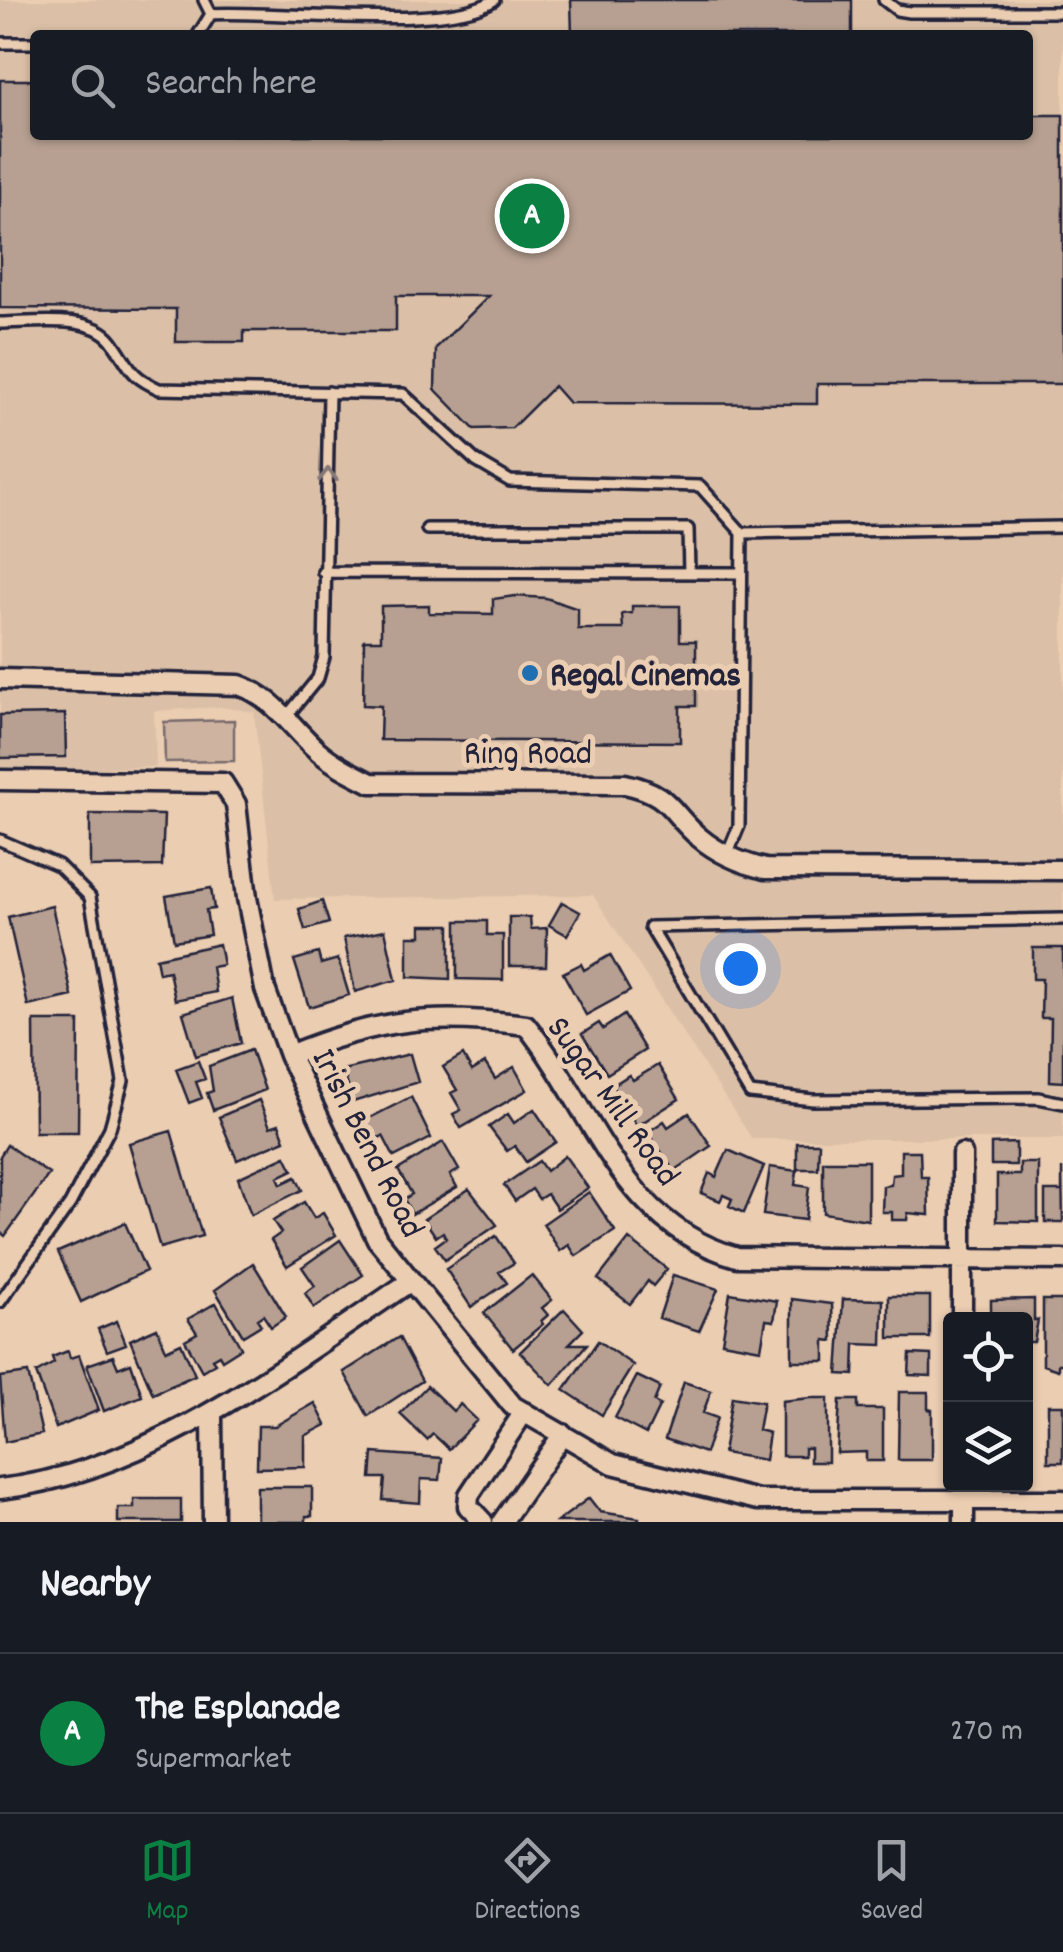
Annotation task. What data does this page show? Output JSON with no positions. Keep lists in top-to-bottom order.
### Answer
{
  "streets": {
    "street": ["Ring Road", "Sugar Mill Road", "Irish Bend Road"]
  },
  "crossings": [
    ["Sugar Mill Road", "Irish Bend Road"]
  ],
  "places": ["Regal Cinemas"],
  "page": {
    "search": "Search here",
    "pins": "A",
    "heading": "Nearby",
    "list": [
      {
        "mark": "A",
        "name": "The Esplanade",
        "note": "Supermarket",
        "value": "270 m"
      }
    ],
    "nav": ["Map", "Directions", "Saved"]
  }
}
